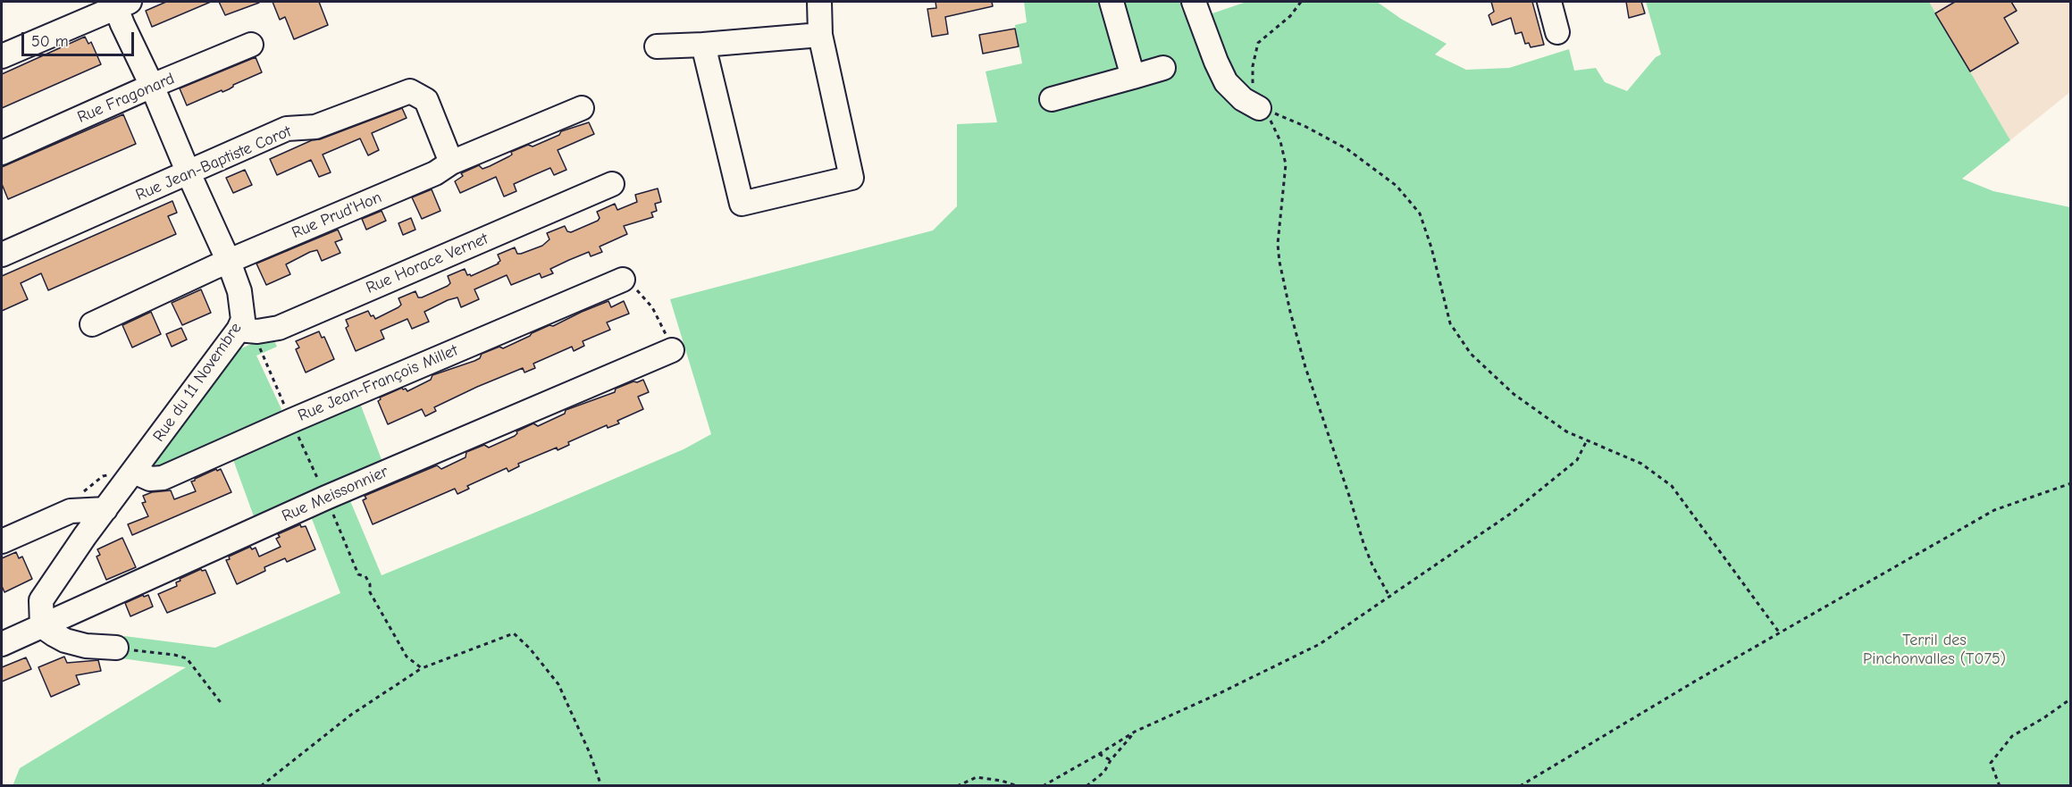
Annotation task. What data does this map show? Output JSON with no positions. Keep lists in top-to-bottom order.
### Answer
{
  "streets": {
    "street": [
      "Rue Fragonard",
      "Rue Jean-Baptiste Corot",
      "Rue Prud'Hon",
      "Rue Horace Vernet",
      "Rue du 11 Novembre",
      "Rue Jean-François Millet",
      "Rue Meissonnier"
    ]
  },
  "crossings": [
    ["Rue Fragonard", "Rue du 11 Novembre"],
    ["Rue Jean-Baptiste Corot", "Rue Prud'Hon"],
    ["Rue Jean-Baptiste Corot", "Rue du 11 Novembre"],
    ["Rue Prud'Hon", "Rue du 11 Novembre"],
    ["Rue Horace Vernet", "Rue du 11 Novembre"],
    ["Rue du 11 Novembre", "Rue Jean-François Millet"],
    ["Rue du 11 Novembre", "Rue Meissonnier"]
  ],
  "parks": ["Terril des Pinchonvalles (T075)"],
  "scale_bar": "50 m"
}
